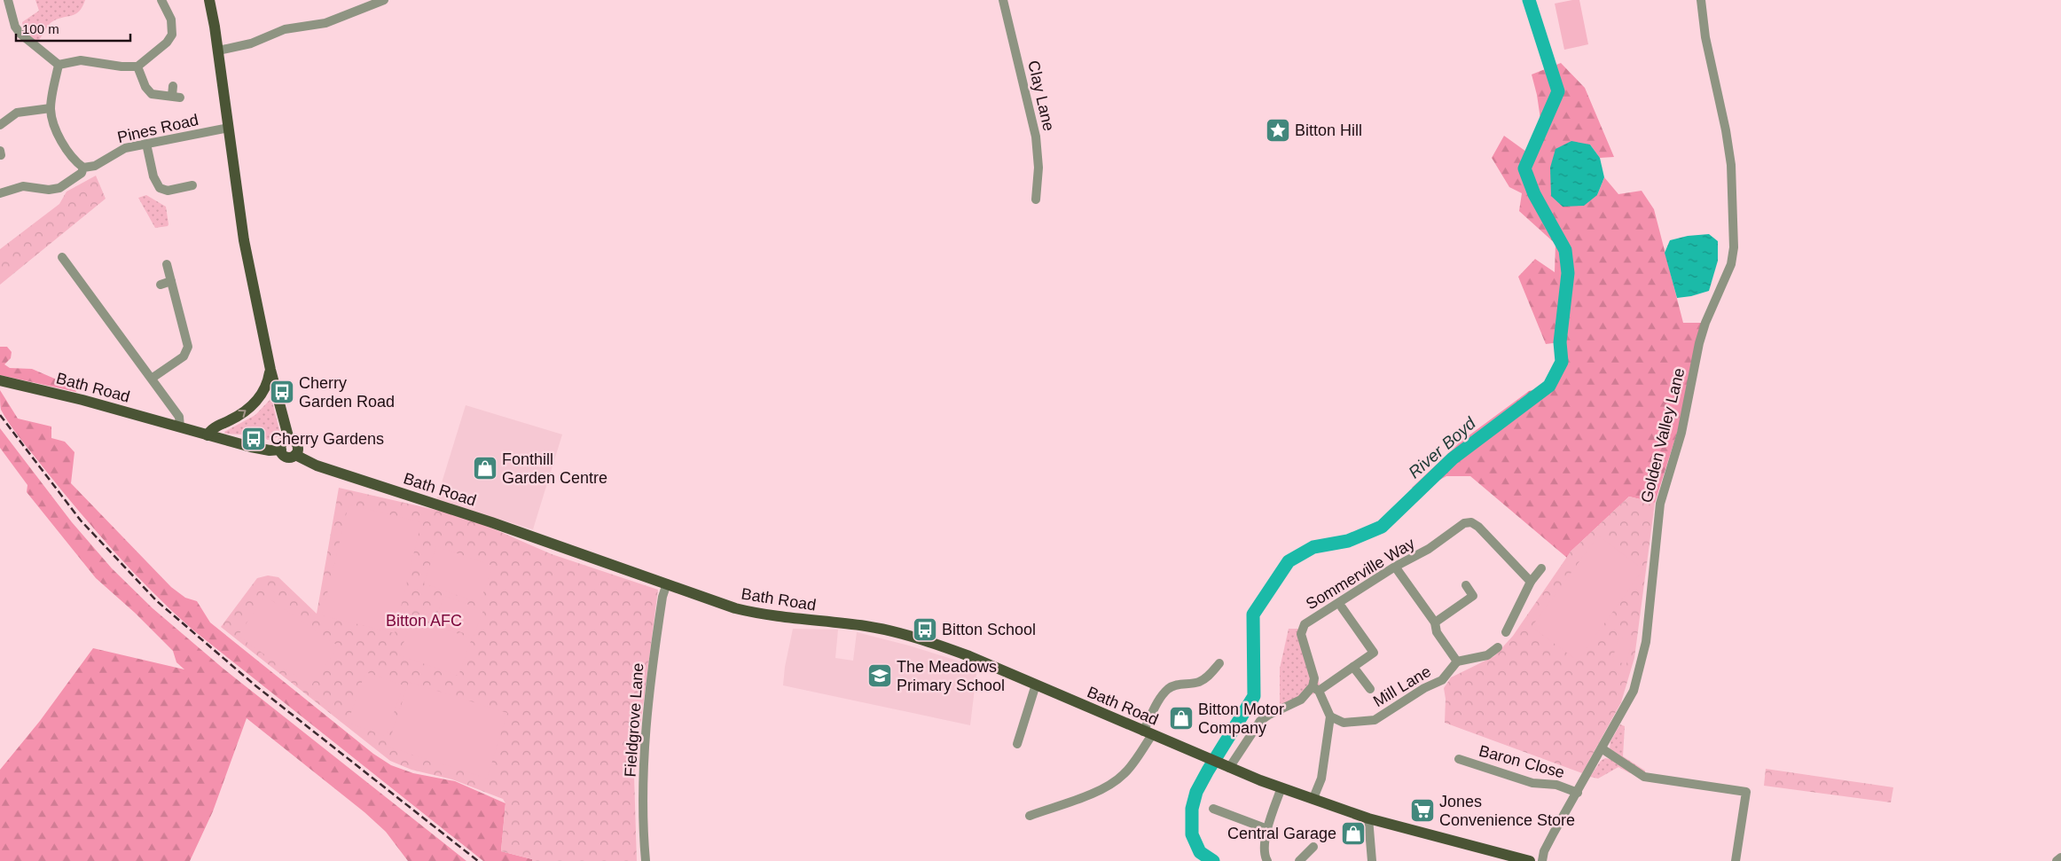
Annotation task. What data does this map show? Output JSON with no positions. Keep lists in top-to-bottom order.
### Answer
{
  "streets": {
    "main road": ["Bath Road"],
    "street": [
      "Clay Lane",
      "Pines Road",
      "Golden Valley Lane",
      "Sommerville Way",
      "Mill Lane",
      "Fieldgrove Lane",
      "Baron Close"
    ]
  },
  "crossings": [
    ["Bath Road", "Fieldgrove Lane"],
    ["Golden Valley Lane", "Baron Close"]
  ],
  "water": ["River Boyd"],
  "parks": ["Bitton AFC"],
  "places": {
    "place": ["Bitton Hill"],
    "bus stop": ["Cherry Garden Road", "Cherry Gardens", "Bitton School"],
    "shop": ["Fonthill Garden Centre", "Bitton Motor Company", "Central Garage"],
    "school or university": ["The Meadows Primary School"],
    "supermarket": ["Jones Convenience Store"]
  },
  "scale_bar": "100 m"
}
